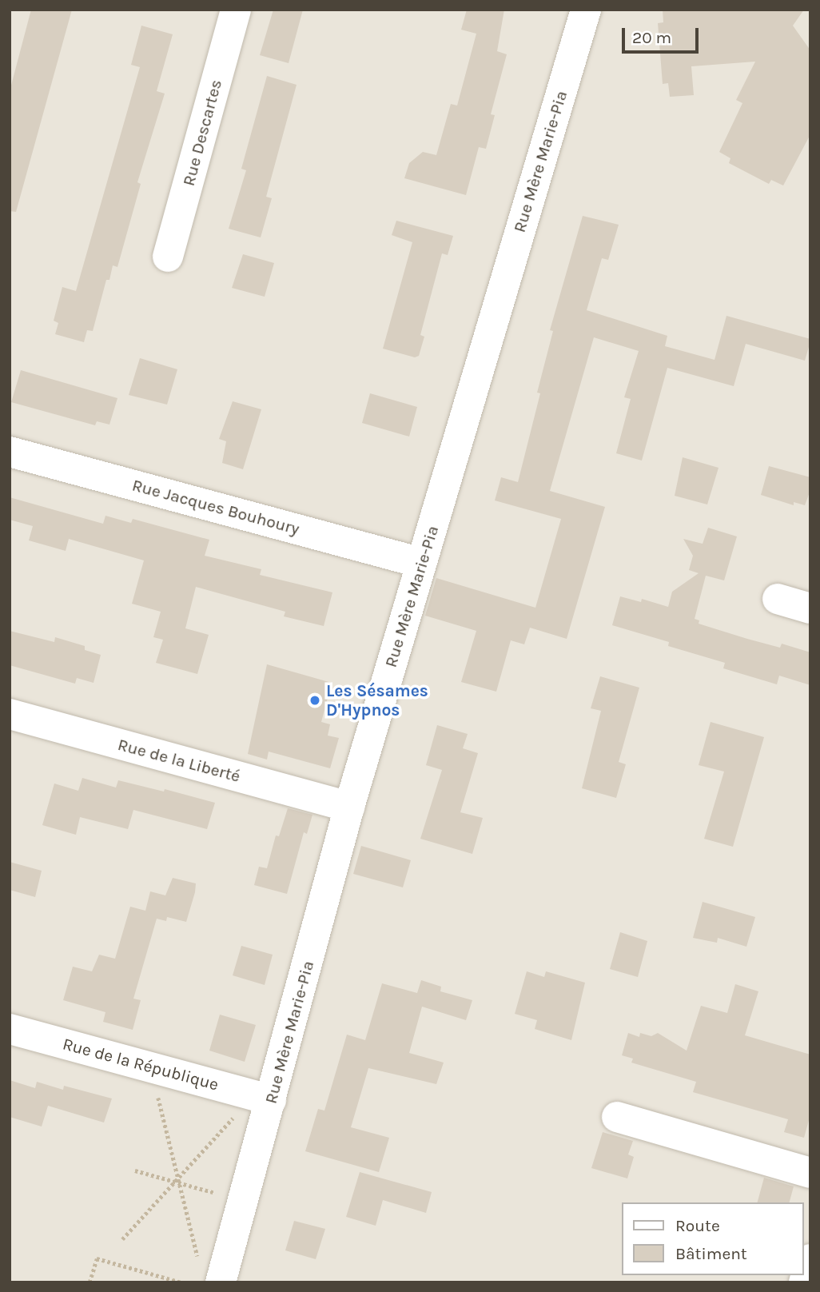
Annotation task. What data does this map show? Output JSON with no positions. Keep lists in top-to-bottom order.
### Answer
{
  "streets": {
    "street": [
      "Rue Descartes",
      "Rue Mère Marie-Pia",
      "Rue Jacques Bouhoury",
      "Rue de la Liberté",
      "Rue de la République"
    ]
  },
  "crossings": [
    ["Rue Mère Marie-Pia", "Rue Jacques Bouhoury"],
    ["Rue Mère Marie-Pia", "Rue de la Liberté"],
    ["Rue Mère Marie-Pia", "Rue de la République"]
  ],
  "places": ["Les Sésames D'Hypnos"],
  "legend": ["Route", "Bâtiment"],
  "scale_bar": "20 m"
}
